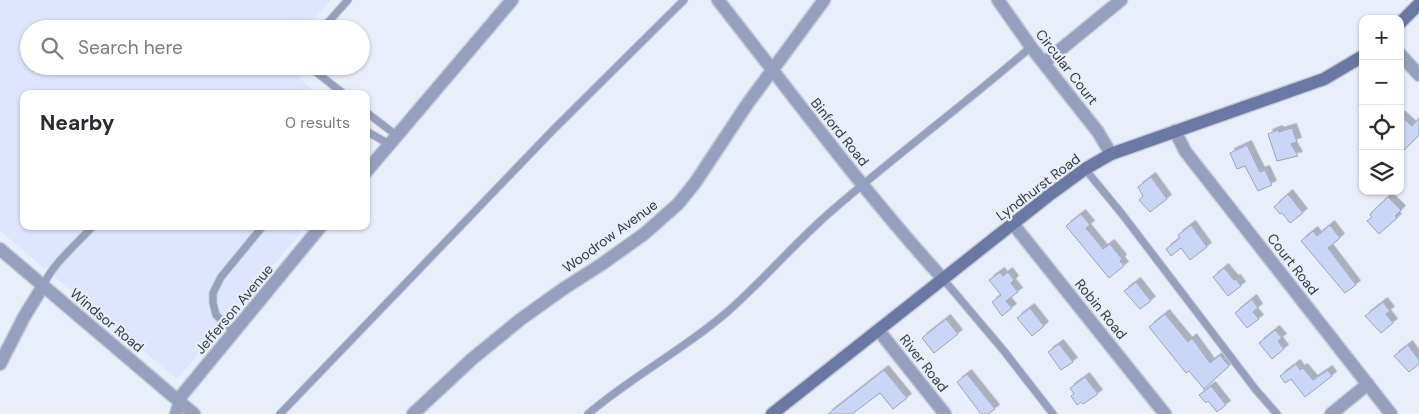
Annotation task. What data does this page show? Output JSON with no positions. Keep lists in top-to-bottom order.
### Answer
{
  "streets": {
    "main road": ["Lyndhurst Road"],
    "street": [
      "Circular Court",
      "Binford Road",
      "Woodrow Avenue",
      "Court Road",
      "Jefferson Avenue",
      "Robin Road",
      "Windsor Road",
      "River Road"
    ]
  },
  "crossings": [
    ["Circular Court", "Lyndhurst Road"],
    ["Binford Road", "Lyndhurst Road"],
    ["Binford Road", "Woodrow Avenue"],
    ["Lyndhurst Road", "Court Road"],
    ["Lyndhurst Road", "Robin Road"],
    ["Lyndhurst Road", "River Road"],
    ["Jefferson Avenue", "Windsor Road"]
  ],
  "page": {
    "map_buttons": ["+", "−"],
    "search": "Search here",
    "heading": ["Nearby", "0 results"]
  }
}
